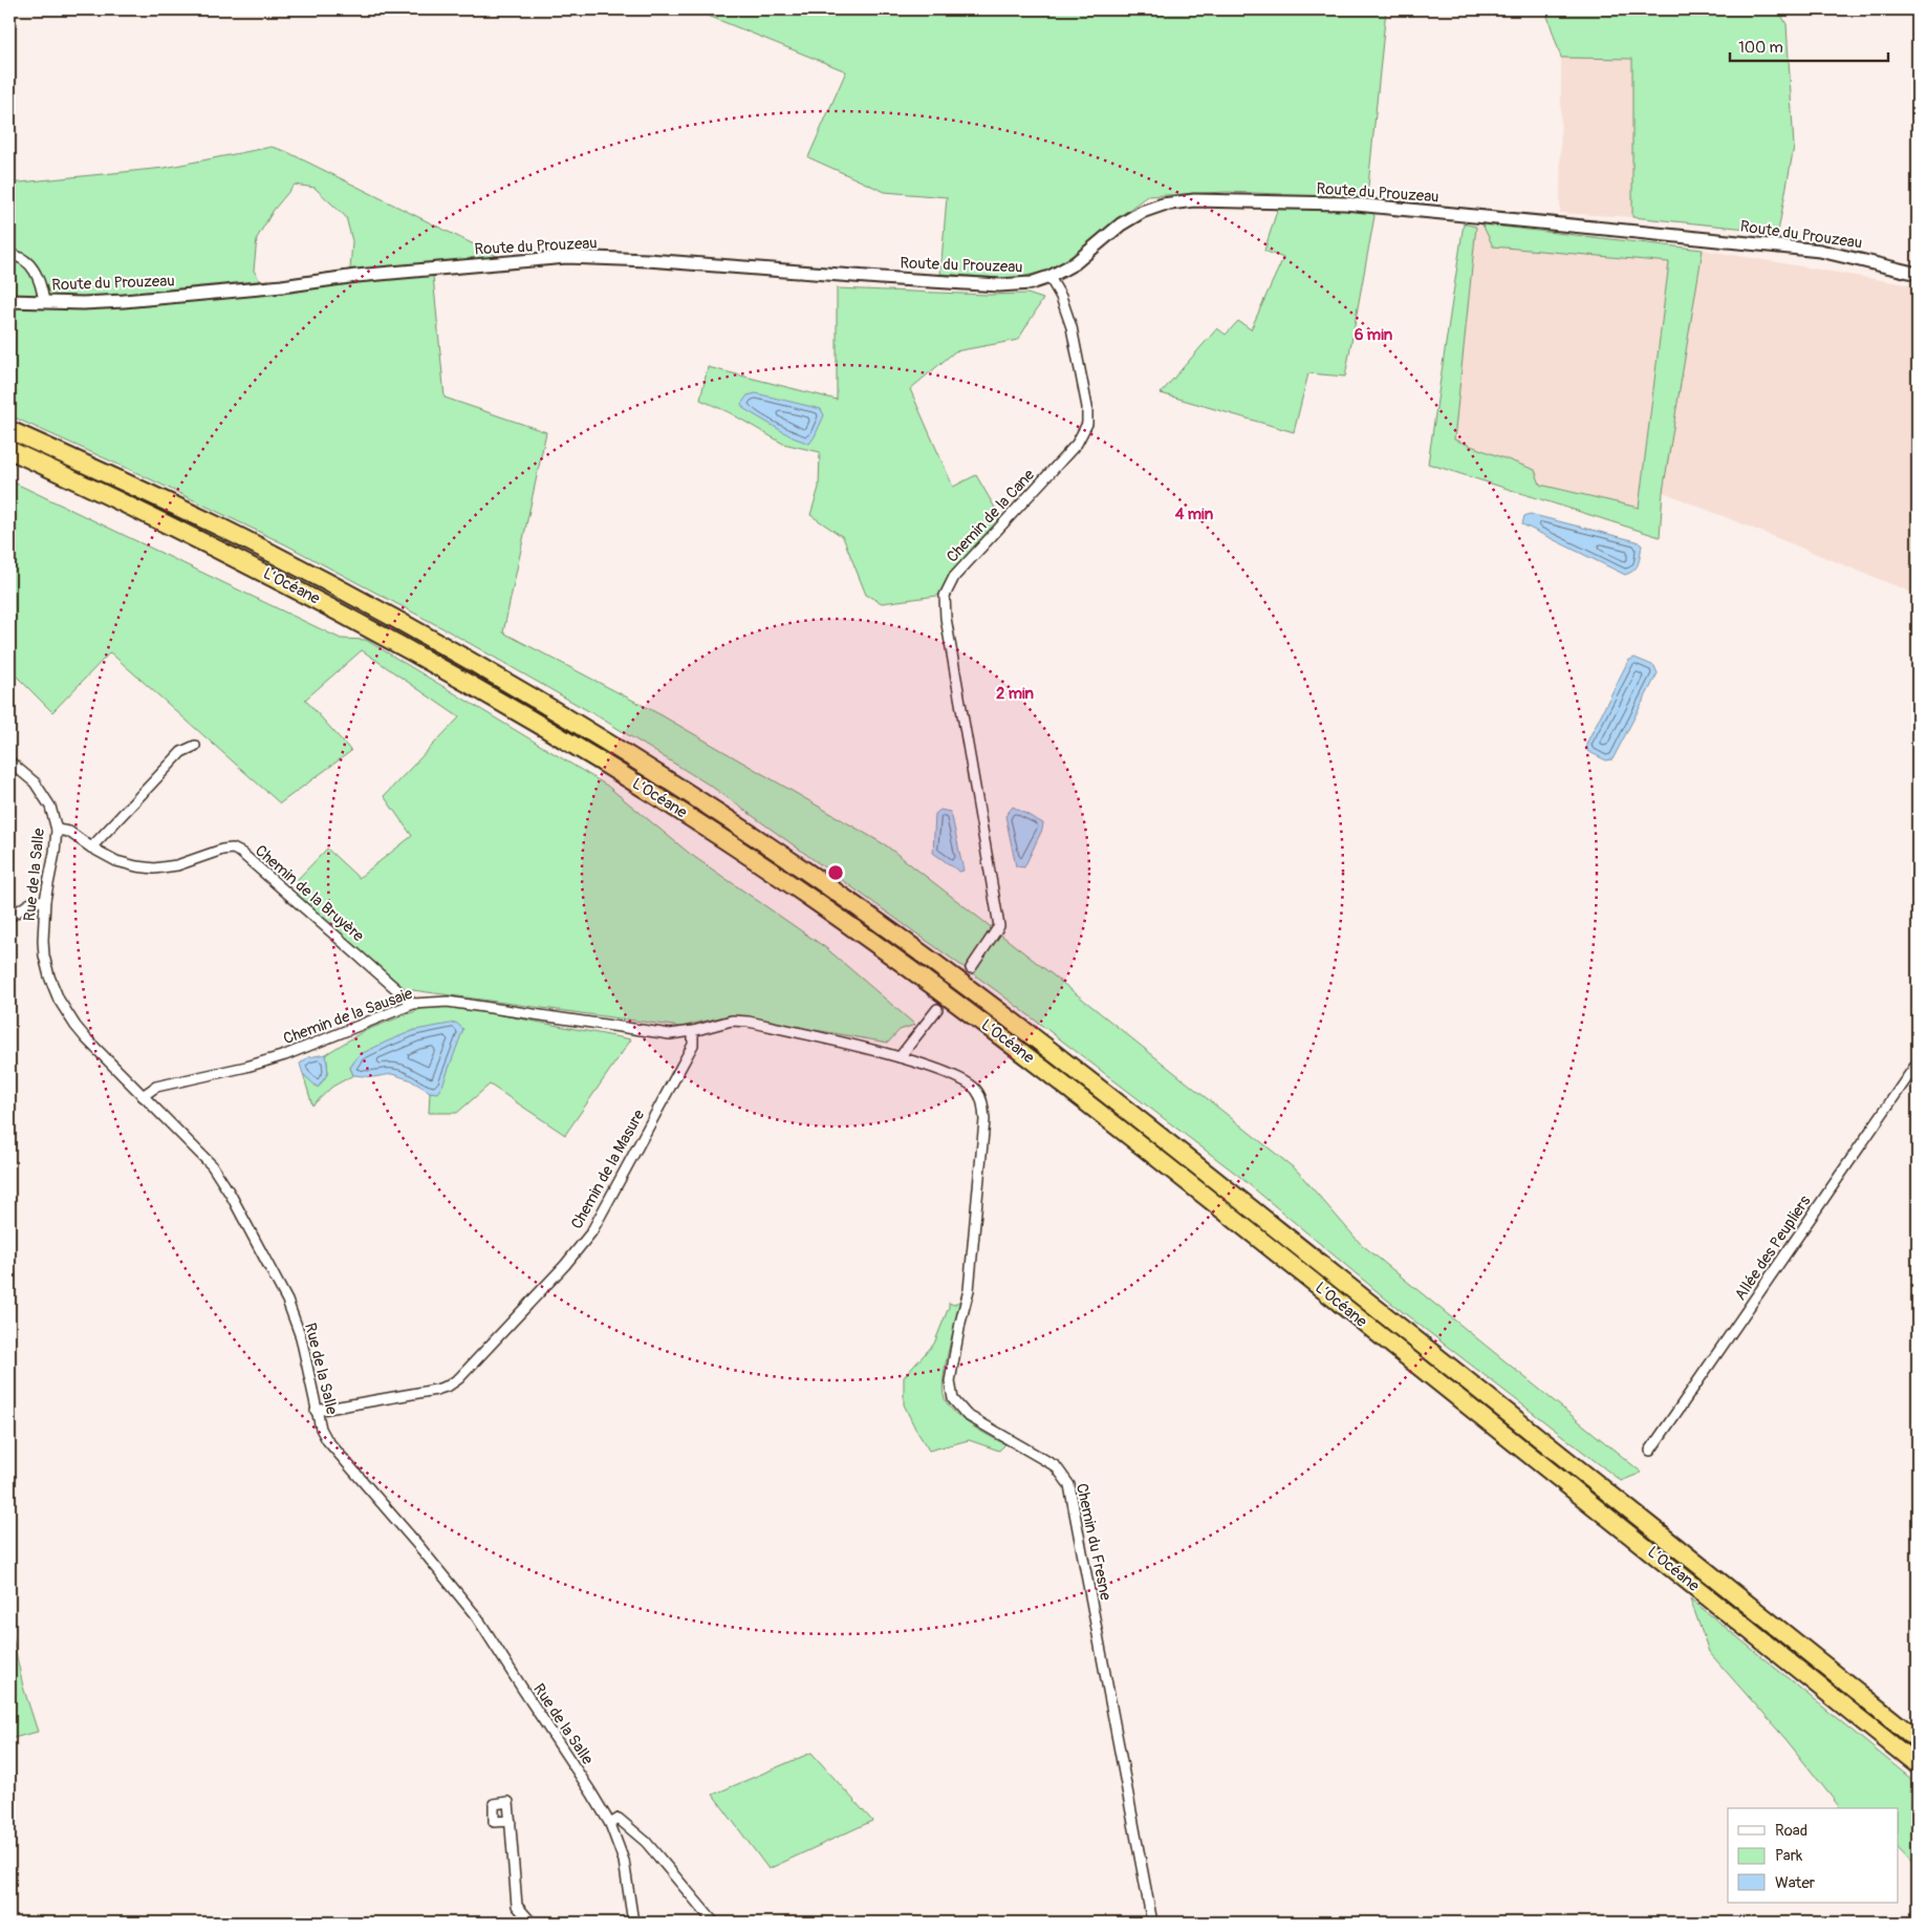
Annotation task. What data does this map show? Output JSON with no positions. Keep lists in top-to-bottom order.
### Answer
{
  "streets": {
    "highway": ["L’Océane"],
    "street": [
      "Route du Prouzeau",
      "Chemin de la Cane",
      "Rue de la Salle",
      "Chemin de la Bruyère",
      "Chemin de la Sausaie",
      "Chemin de la Masure",
      "Allée des Peupliers",
      "Chemin du Fresne"
    ]
  },
  "crossings": [
    ["Route du Prouzeau", "Chemin de la Cane"],
    ["Rue de la Salle", "Chemin de la Bruyère"],
    ["Rue de la Salle", "Chemin de la Sausaie"],
    ["Rue de la Salle", "Chemin de la Masure"],
    ["Chemin de la Bruyère", "Chemin de la Sausaie"],
    ["Chemin de la Sausaie", "Chemin de la Masure"]
  ],
  "legend": ["Road", "Park", "Water"],
  "scale_bar": "100 m",
  "rings": ["6 min", "4 min", "2 min"]
}
